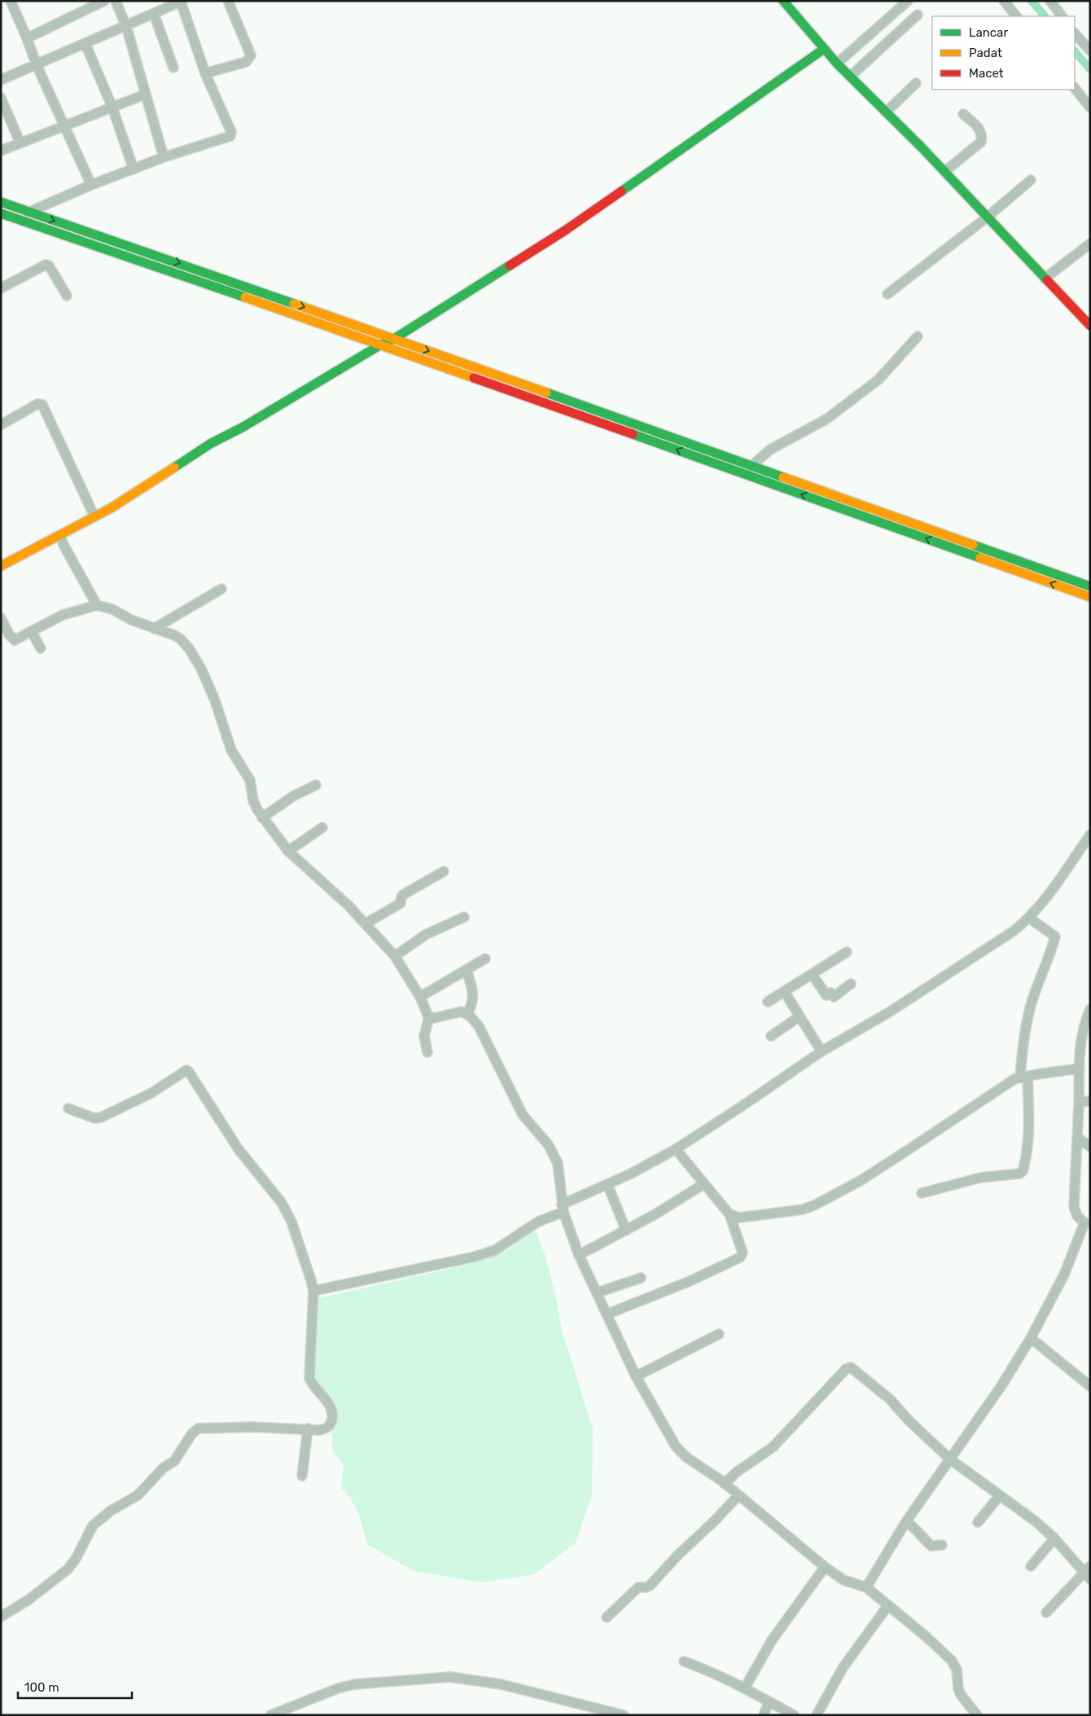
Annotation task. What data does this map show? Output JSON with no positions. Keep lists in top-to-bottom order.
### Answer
{
  "legend": ["Lancar", "Padat", "Macet"],
  "scale_bar": "100 m"
}
